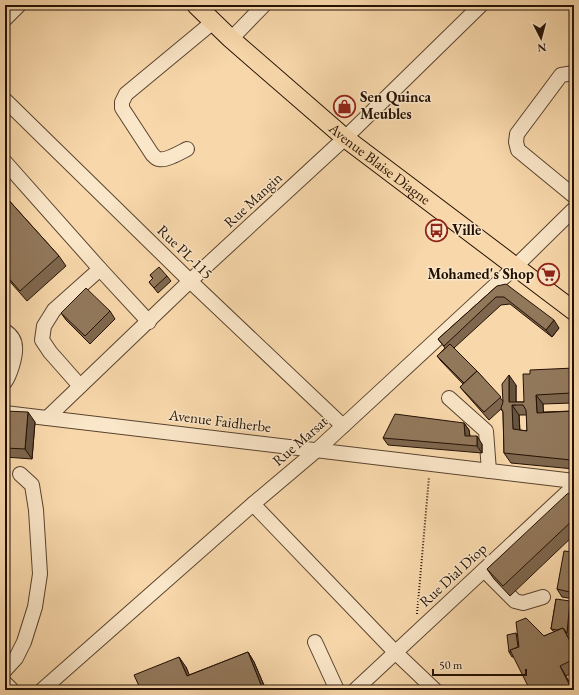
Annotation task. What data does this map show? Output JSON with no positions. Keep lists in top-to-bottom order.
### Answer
{
  "streets": {
    "main road": ["Avenue Blaise Diagne"],
    "street": [
      "Rue Mangin",
      "Rue PL-115",
      "Avenue Faidherbe",
      "Rue Marsat",
      "Rue Dial Diop"
    ]
  },
  "crossings": [
    ["Avenue Blaise Diagne", "Rue Mangin"],
    ["Avenue Blaise Diagne", "Rue Marsat"],
    ["Rue Mangin", "Rue PL-115"],
    ["Rue Mangin", "Avenue Faidherbe"],
    ["Rue PL-115", "Rue Marsat"],
    ["Avenue Faidherbe", "Rue Marsat"]
  ],
  "places": {
    "shop": ["Sen Quinca Meubles"],
    "bus stop": ["Ville"],
    "supermarket": ["Mohamed's Shop"]
  },
  "scale_bar": "50 m",
  "north": "bottom"
}
